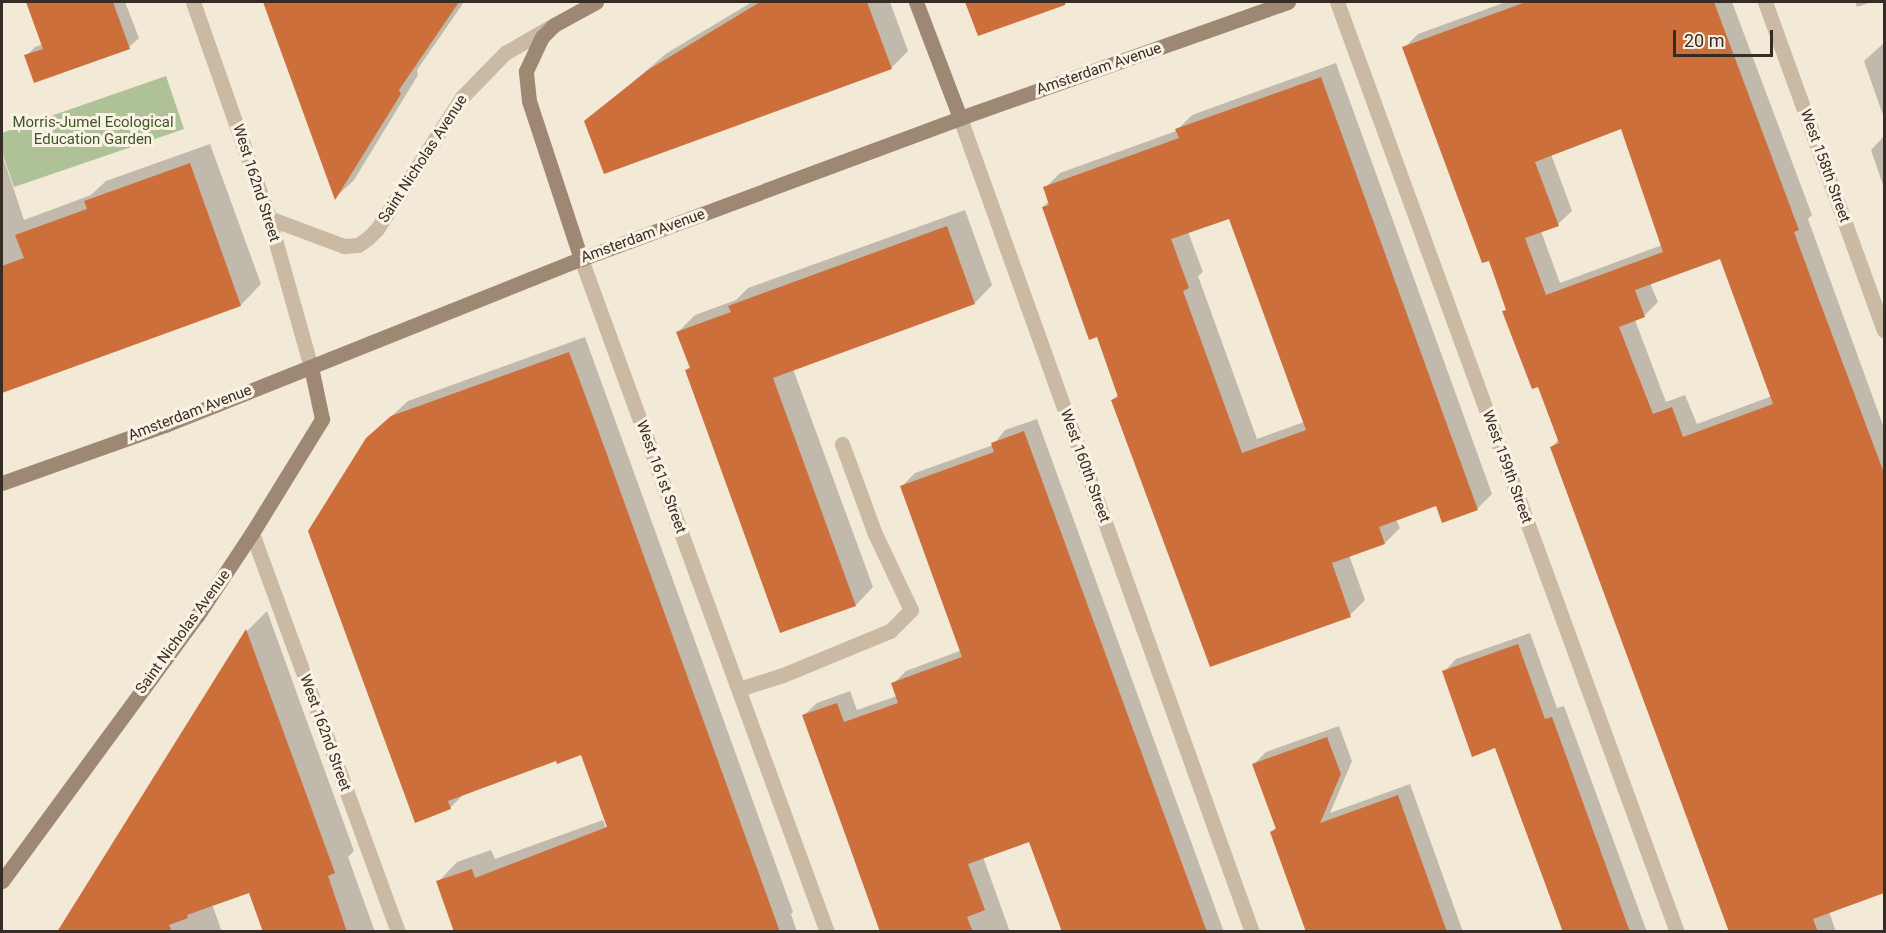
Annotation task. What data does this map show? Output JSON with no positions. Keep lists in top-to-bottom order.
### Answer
{
  "streets": {
    "main road": [
      "Amsterdam Avenue",
      "Saint Nicholas Avenue",
      "West 160th Street",
      "West 161st Street"
    ],
    "street": ["West 158th Street", "West 162nd Street", "West 159th Street"]
  },
  "crossings": [
    ["Amsterdam Avenue", "Saint Nicholas Avenue"],
    ["Amsterdam Avenue", "West 162nd Street"],
    ["Amsterdam Avenue", "West 160th Street"],
    ["Amsterdam Avenue", "West 161st Street"],
    ["Saint Nicholas Avenue", "West 162nd Street"],
    ["Saint Nicholas Avenue", "West 161st Street"]
  ],
  "parks": ["Morris-Jumel Ecological Education Garden"],
  "scale_bar": "20 m"
}
